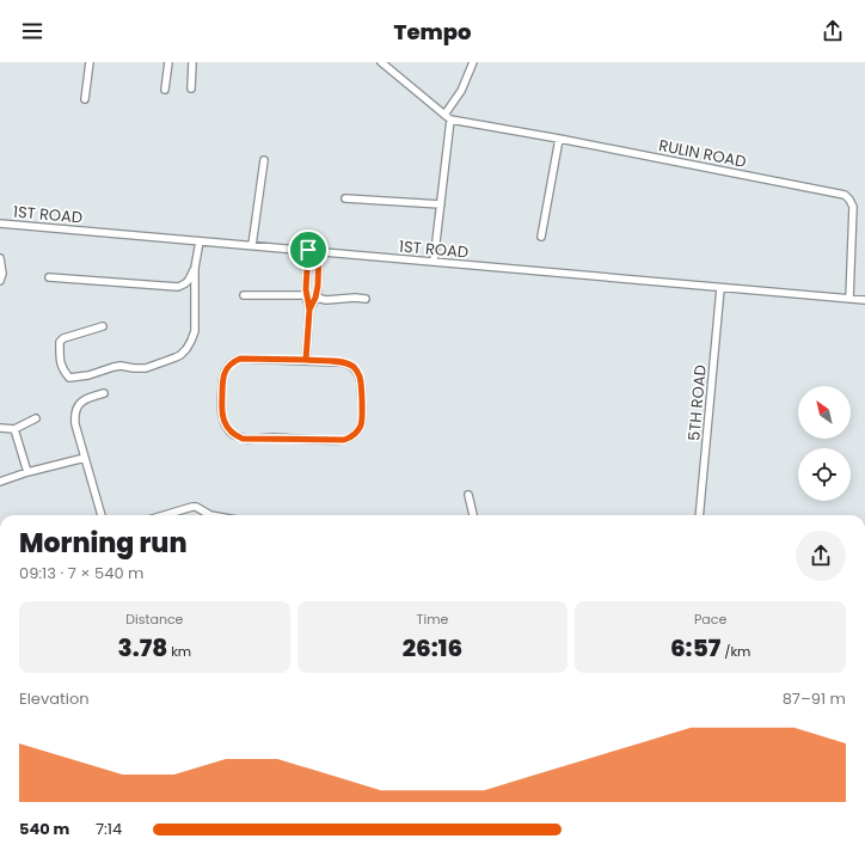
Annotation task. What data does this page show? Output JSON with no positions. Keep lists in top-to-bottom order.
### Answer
{
  "streets": {
    "street": ["RULIN ROAD", "1ST ROAD", "5TH ROAD"]
  },
  "crossings": [
    ["RULIN ROAD", "1ST ROAD"],
    ["1ST ROAD", "5TH ROAD"]
  ],
  "north": "top left",
  "page": {
    "header": "Tempo",
    "heading": ["Morning run", "09:13 · 7 × 540 m"],
    "stats": [
      ["Distance", "3.78 km"],
      ["Time", "26:16"],
      ["Pace", "6:57 /km"]
    ],
    "chart": ["Elevation", "87–91 m"],
    "list": [
      {
        "name": "540 m",
        "note": "7:14"
      }
    ]
  }
}
